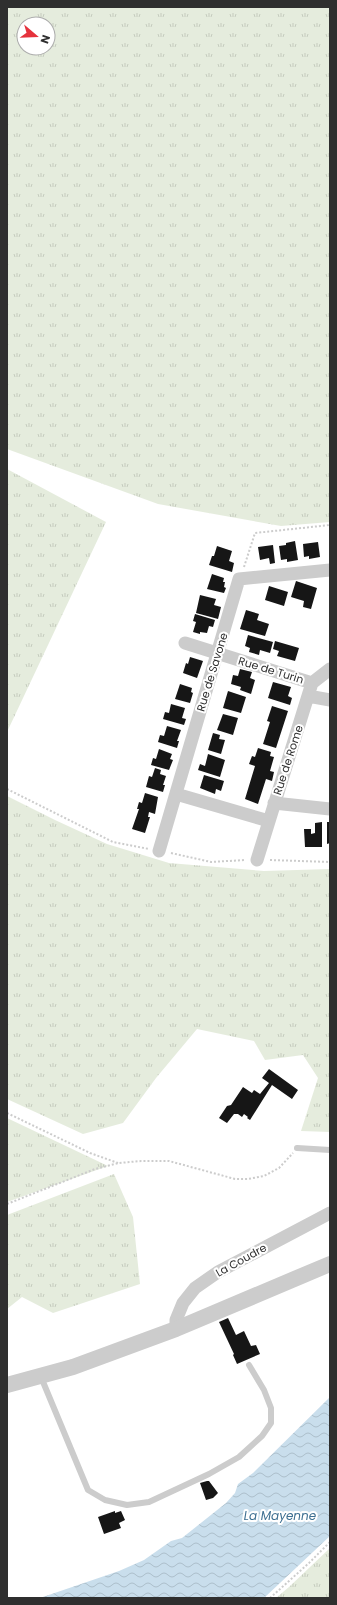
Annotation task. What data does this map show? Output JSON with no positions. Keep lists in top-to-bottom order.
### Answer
{
  "streets": {
    "street": [
      "Rue de Turin",
      "Rue de Savone",
      "Rue de Rome",
      "La Coudre"
    ]
  },
  "crossings": [
    ["Rue de Turin", "Rue de Savone"],
    ["Rue de Turin", "Rue de Rome"]
  ],
  "water": ["La Mayenne"],
  "north": "right"
}
